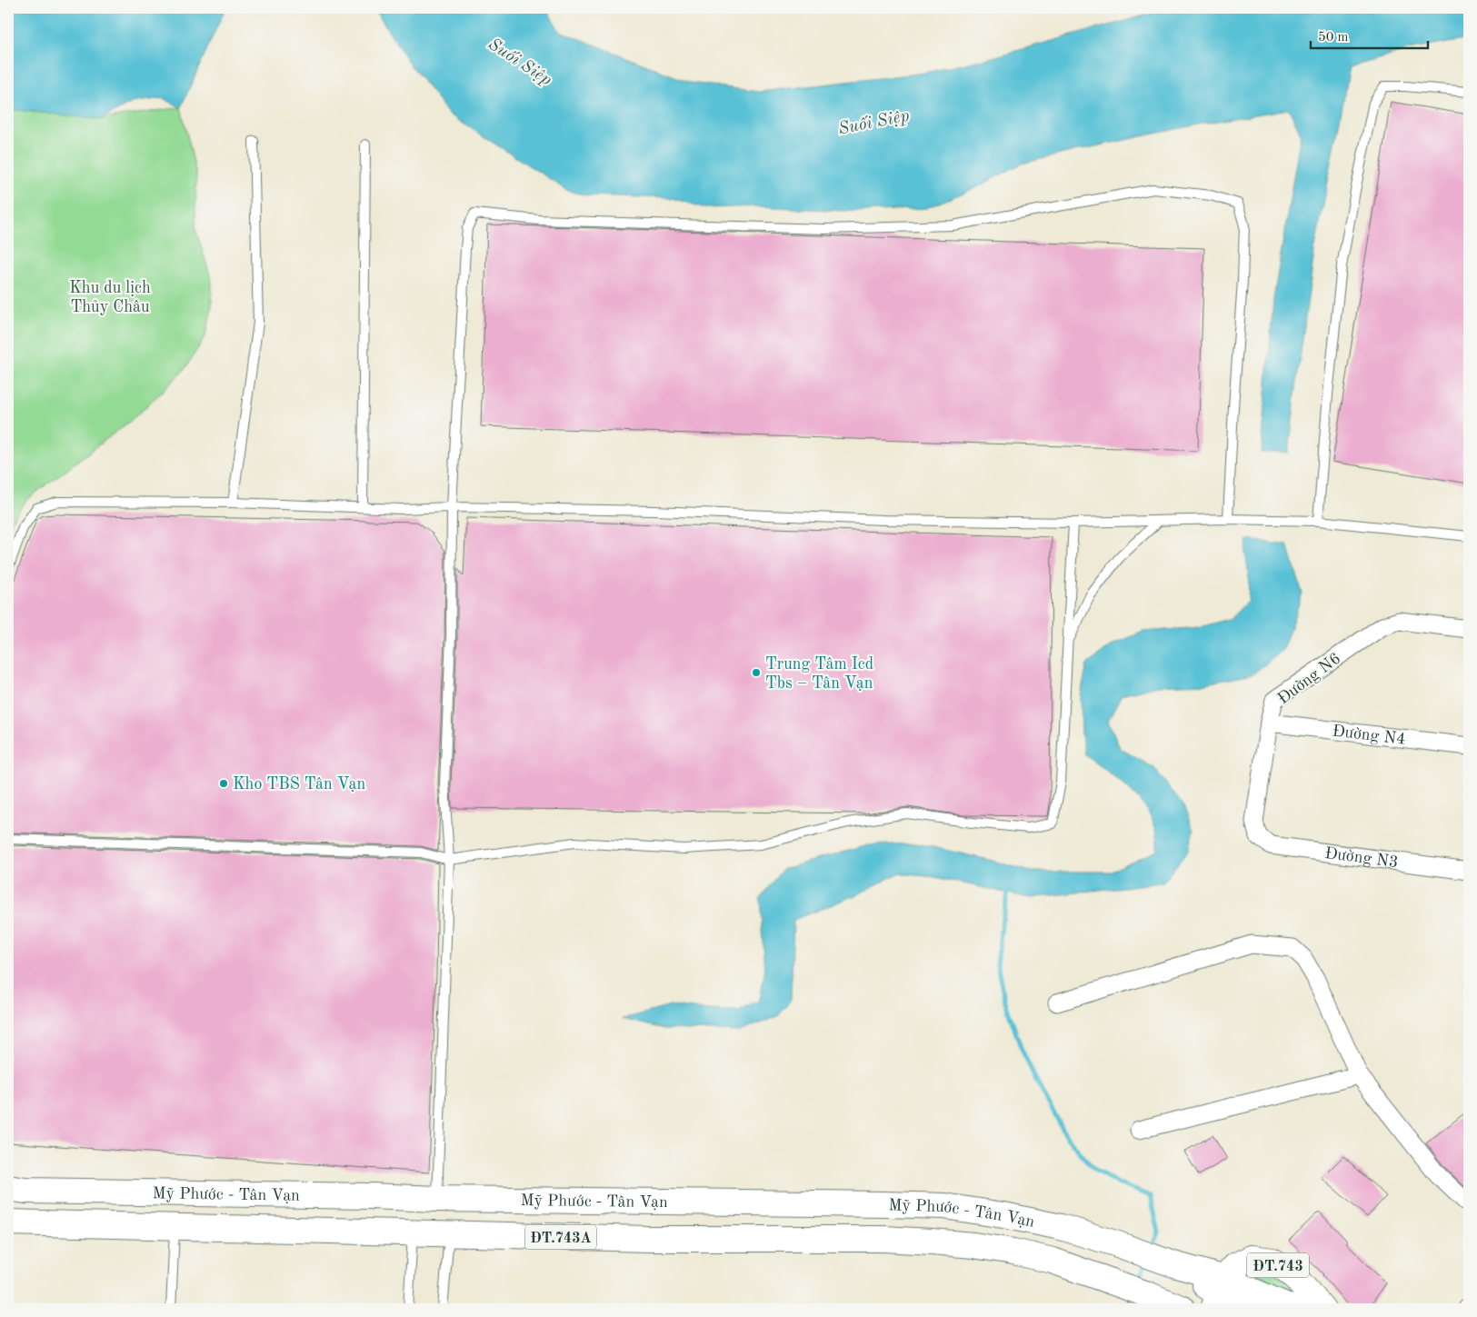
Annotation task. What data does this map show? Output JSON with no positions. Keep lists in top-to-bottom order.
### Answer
{
  "streets": {
    "main road": ["Mỹ Phước - Tân Vạn", "ĐT.743A", "ĐT.743"],
    "street": ["Đường N6", "Đường N4", "Đường N3"]
  },
  "crossings": [
    ["Đường N6", "Đường N4"],
    ["Đường N6", "Đường N3"],
    ["Mỹ Phước - Tân Vạn", "ĐT.743"]
  ],
  "water": ["Suối Siệp"],
  "parks": ["Khu du lịch Thủy Châu"],
  "places": ["Trung Tâm Icd Tbs – Tân Vạn", "Kho TBS Tân Vạn"],
  "scale_bar": "50 m"
}
